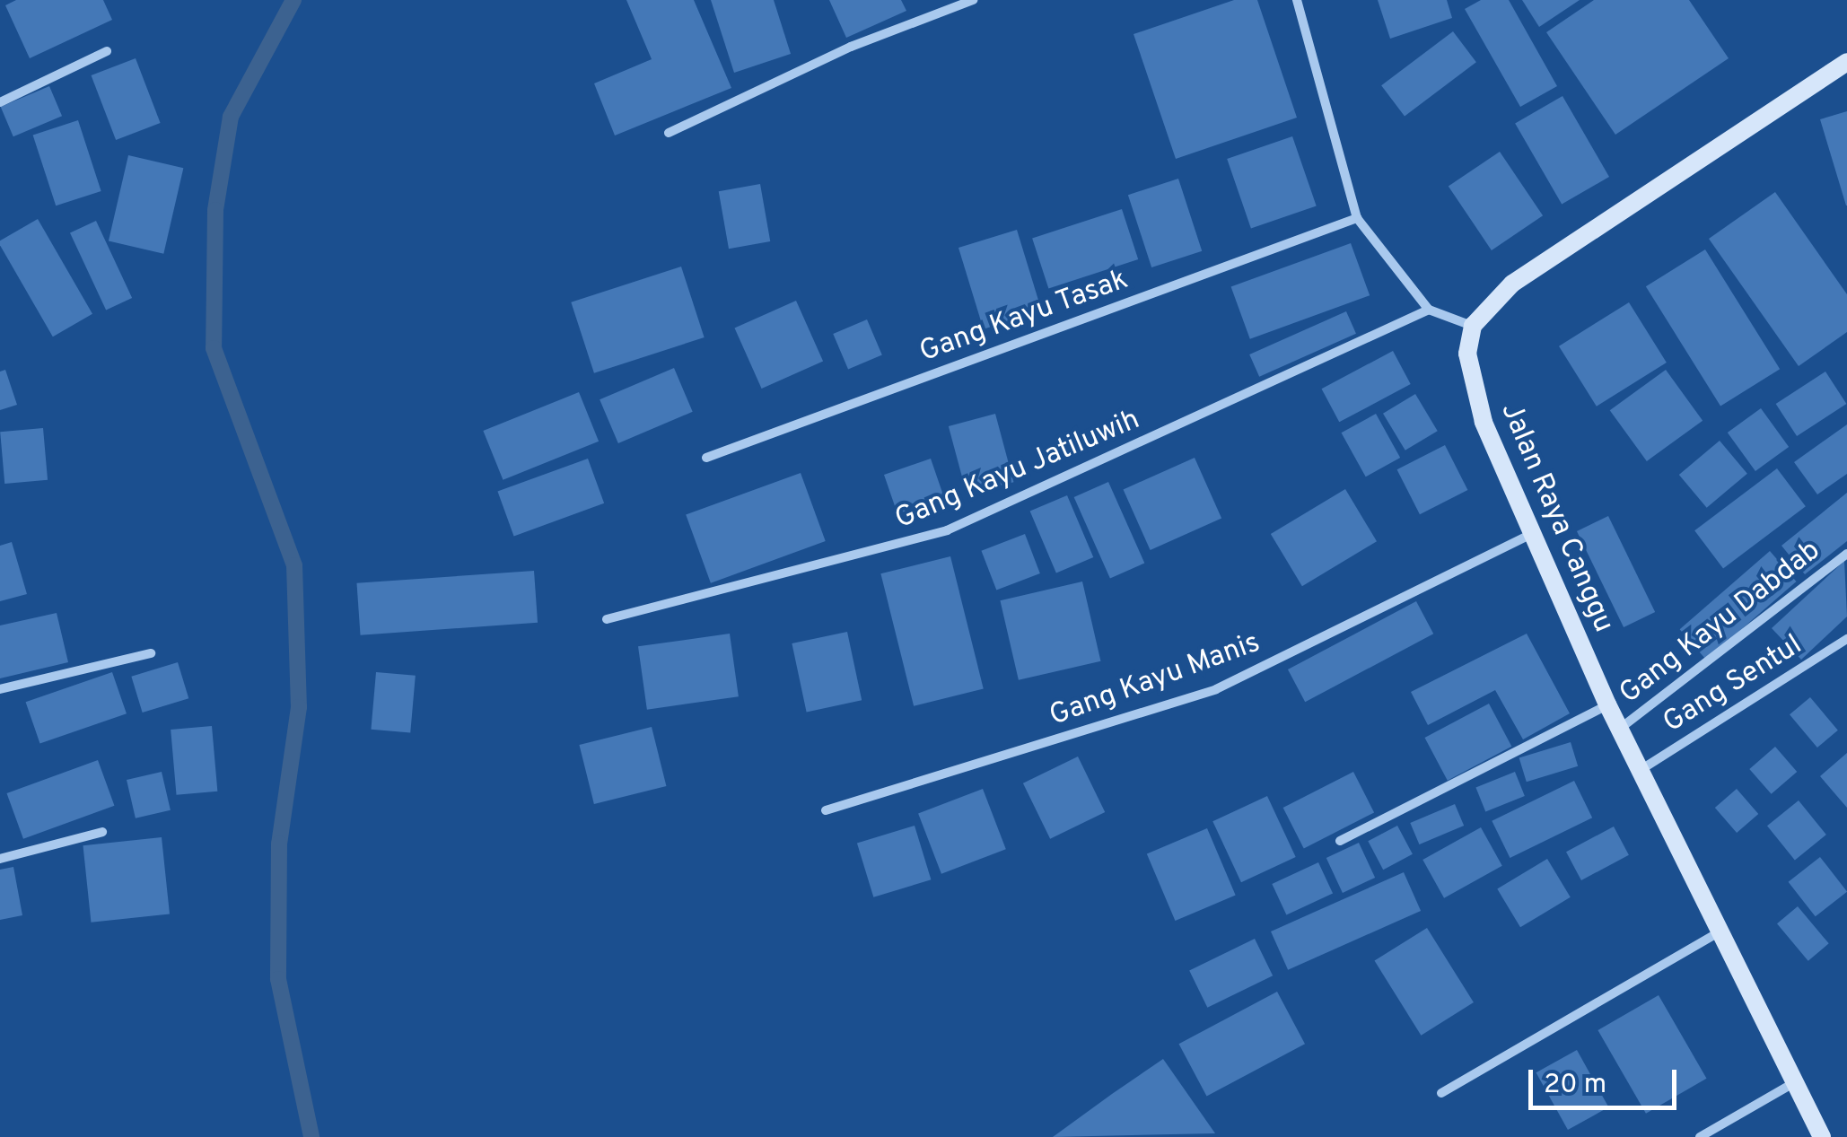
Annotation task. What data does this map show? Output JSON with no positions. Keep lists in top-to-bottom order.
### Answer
{
  "streets": {
    "main road": ["Jalan Raya Canggu"],
    "street": [
      "Gang Kayu Tasak",
      "Gang Kayu Jatiluwih",
      "Gang Kayu Dabdab",
      "Gang Kayu Manis",
      "Gang Sentul"
    ]
  },
  "crossings": [
    ["Jalan Raya Canggu", "Gang Kayu Dabdab"],
    ["Jalan Raya Canggu", "Gang Kayu Manis"],
    ["Jalan Raya Canggu", "Gang Sentul"]
  ],
  "scale_bar": "20 m"
}
